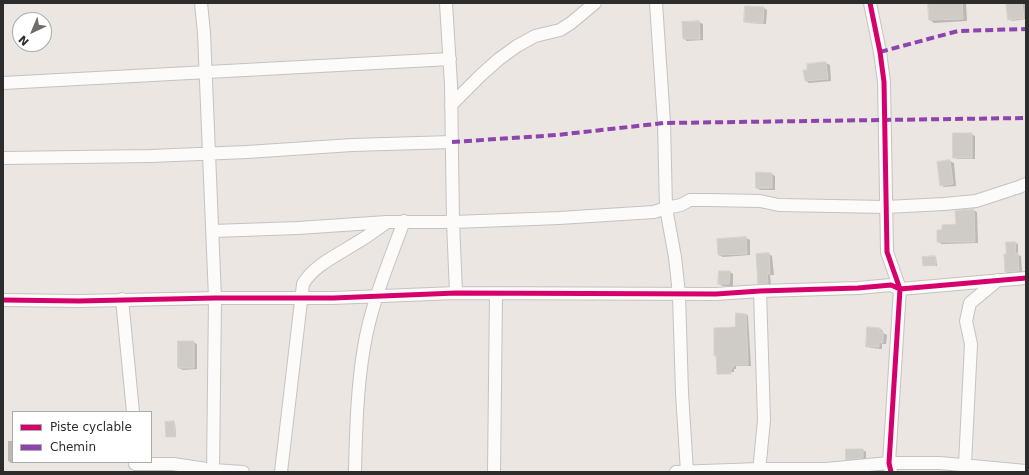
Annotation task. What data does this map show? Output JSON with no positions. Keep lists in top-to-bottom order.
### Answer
{
  "legend": ["Piste cyclable", "Chemin"],
  "north": "bottom left"
}
